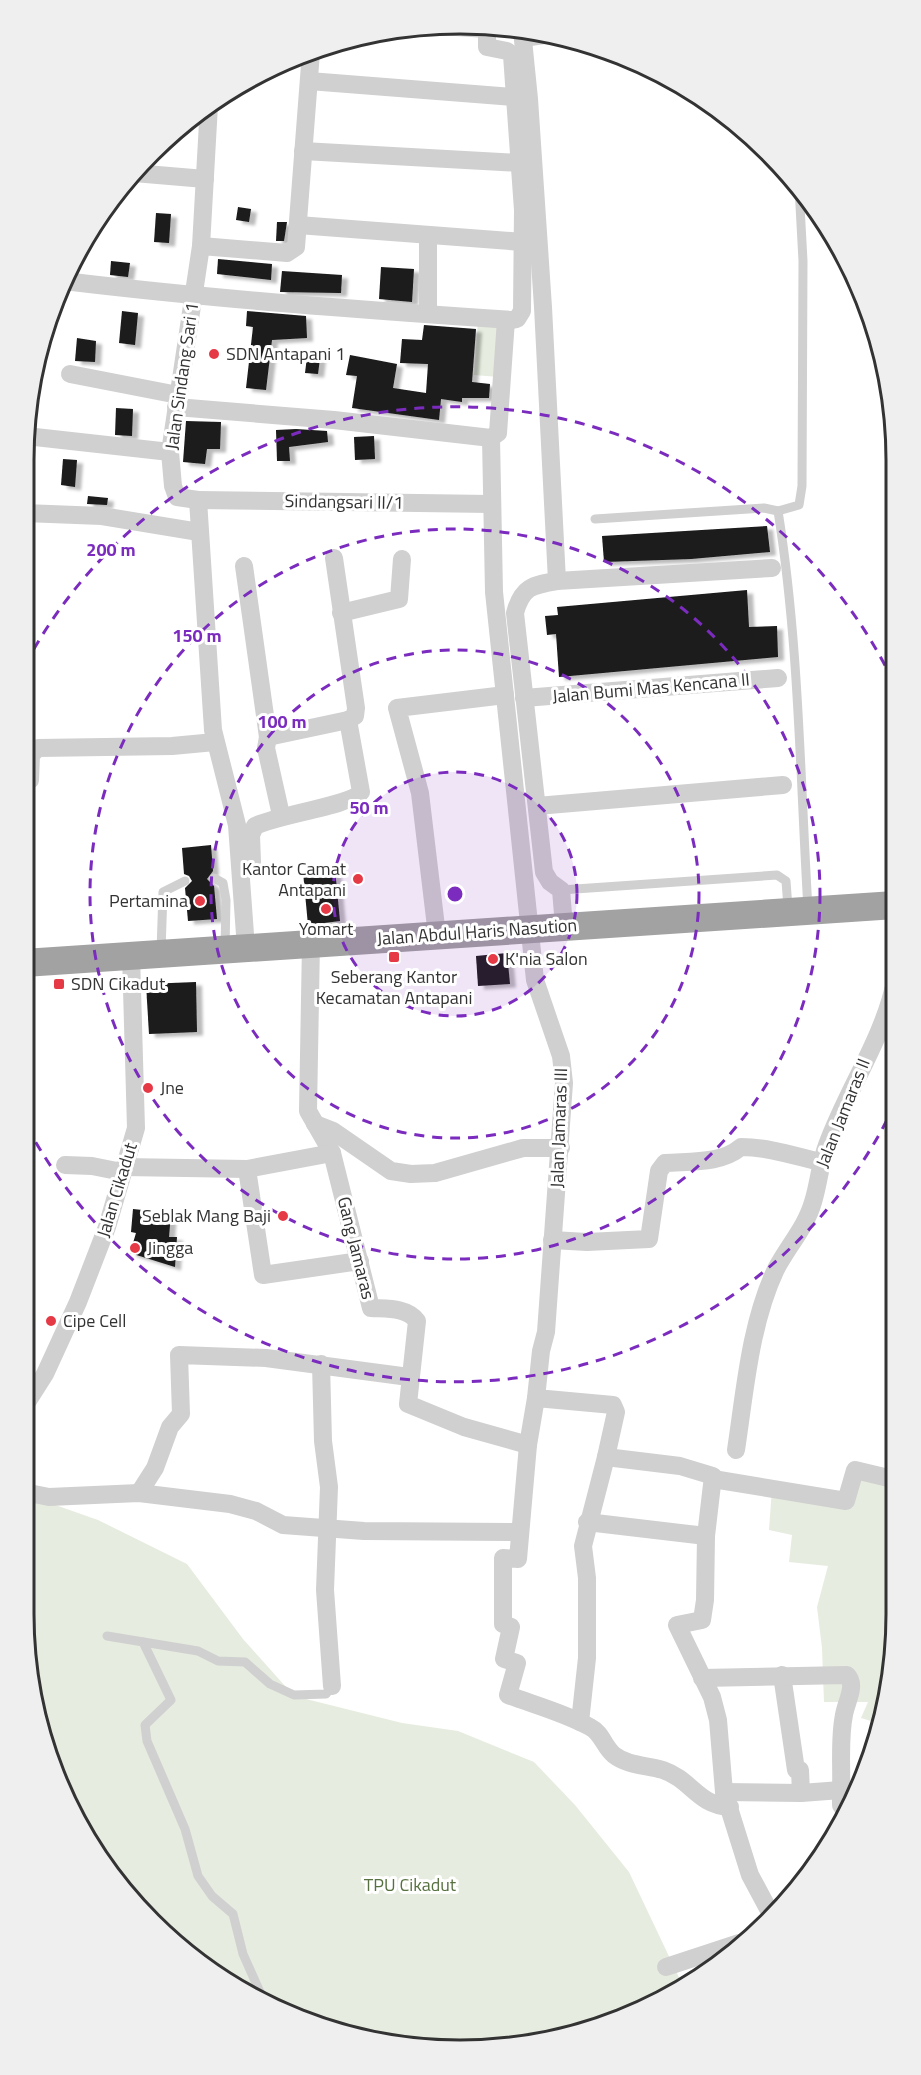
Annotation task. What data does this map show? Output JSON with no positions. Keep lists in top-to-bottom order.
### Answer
{
  "streets": {
    "highway": ["Jalan Abdul Haris Nasution"],
    "street": [
      "Jalan Sindang Sari 1",
      "Sindangsari II/1",
      "Jalan Bumi Mas Kencana II",
      "Jalan Jamaras II",
      "Jalan Jamaras III",
      "Jalan Cikadut",
      "Gang Jamaras"
    ]
  },
  "crossings": [
    ["Jalan Sindang Sari 1", "Sindangsari II/1"],
    ["Sindangsari II/1", "Jalan Jamaras III"],
    ["Jalan Abdul Haris Nasution", "Jalan Jamaras III"],
    ["Jalan Abdul Haris Nasution", "Jalan Cikadut"],
    ["Jalan Abdul Haris Nasution", "Gang Jamaras"]
  ],
  "parks": ["TPU Cikadut"],
  "places": {
    "other": [
      "SDN Antapani 1",
      "Kantor Camat Antapani",
      "Pertamina",
      "Yomart",
      "K'nia Salon",
      "Jne",
      "Seblak Mang Baji",
      "Jingga",
      "Cipe Cell"
    ],
    "transit": ["Seberang Kantor Kecamatan Antapani", "SDN Cikadut"]
  },
  "rings": [
    "200 m",
    "150 m",
    "100 m",
    "50 m"
  ]
}
